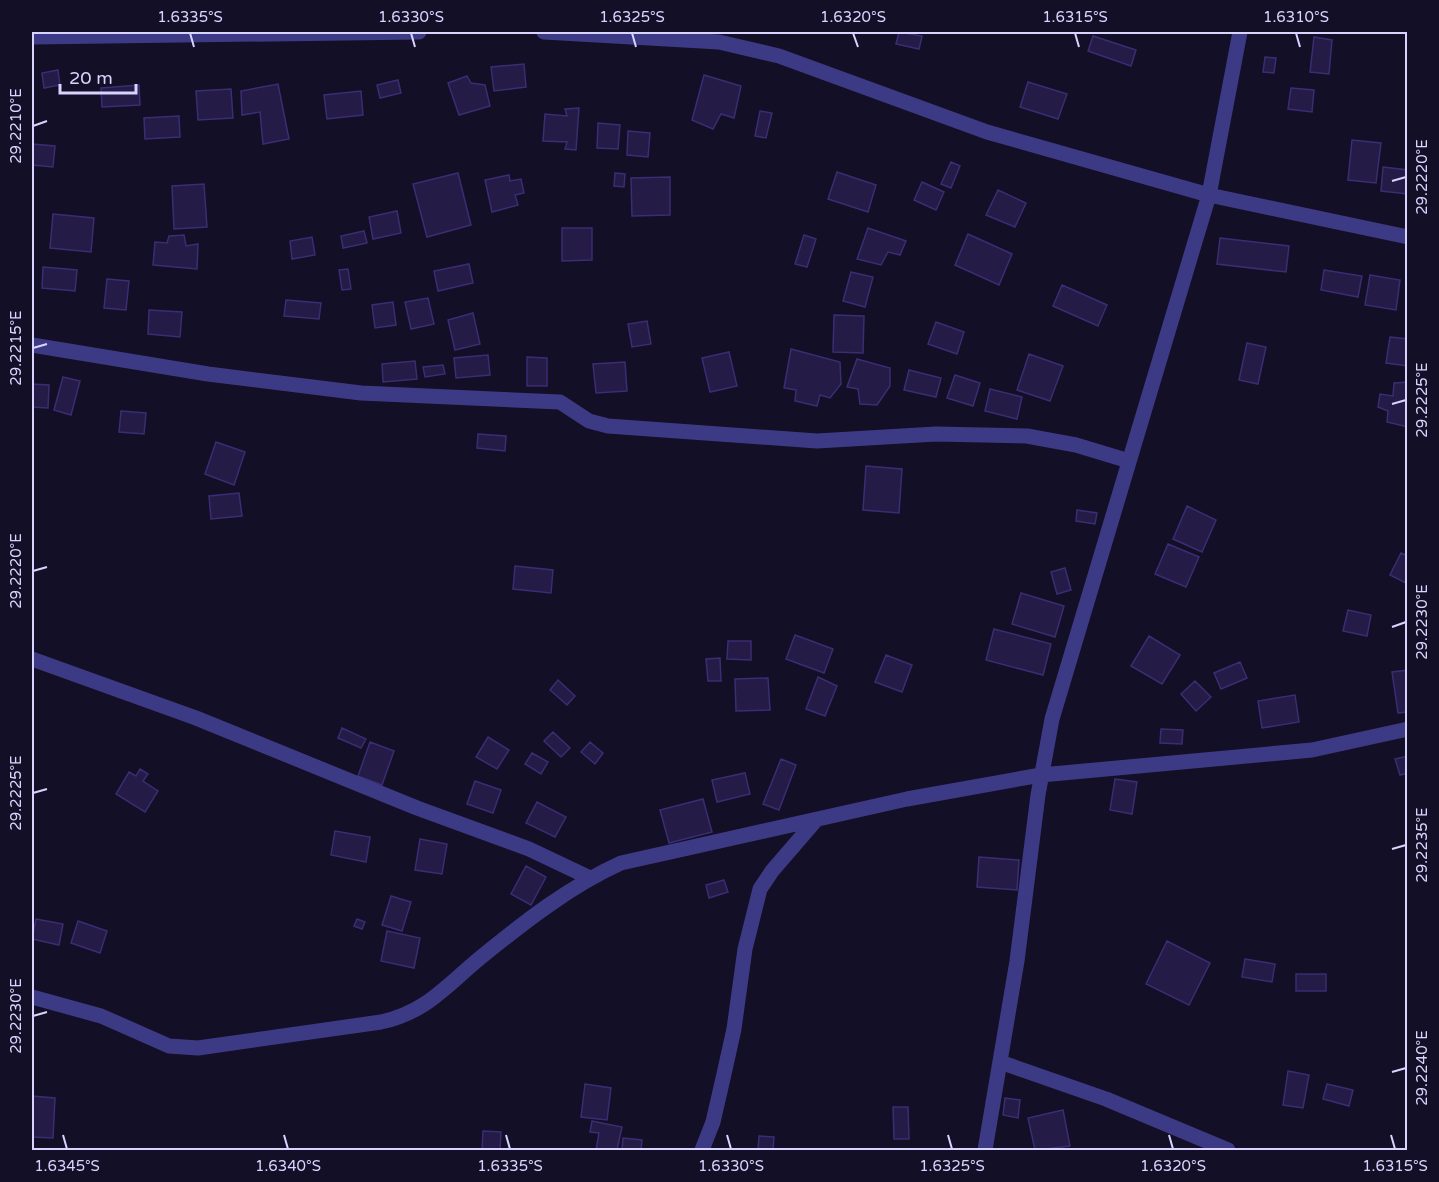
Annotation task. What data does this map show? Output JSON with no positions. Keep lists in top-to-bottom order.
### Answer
{
  "scale_bar": "20 m",
  "coordinates": [
    "1.6335°S",
    "1.6330°S",
    "1.6325°S",
    "1.6320°S",
    "1.6315°S",
    "1.6310°S",
    "29.2210°E",
    "29.2220°E",
    "29.2215°E",
    "29.2225°E",
    "29.2230°E",
    "29.2235°E",
    "29.2240°E",
    "1.6345°S",
    "1.6340°S"
  ]
}
